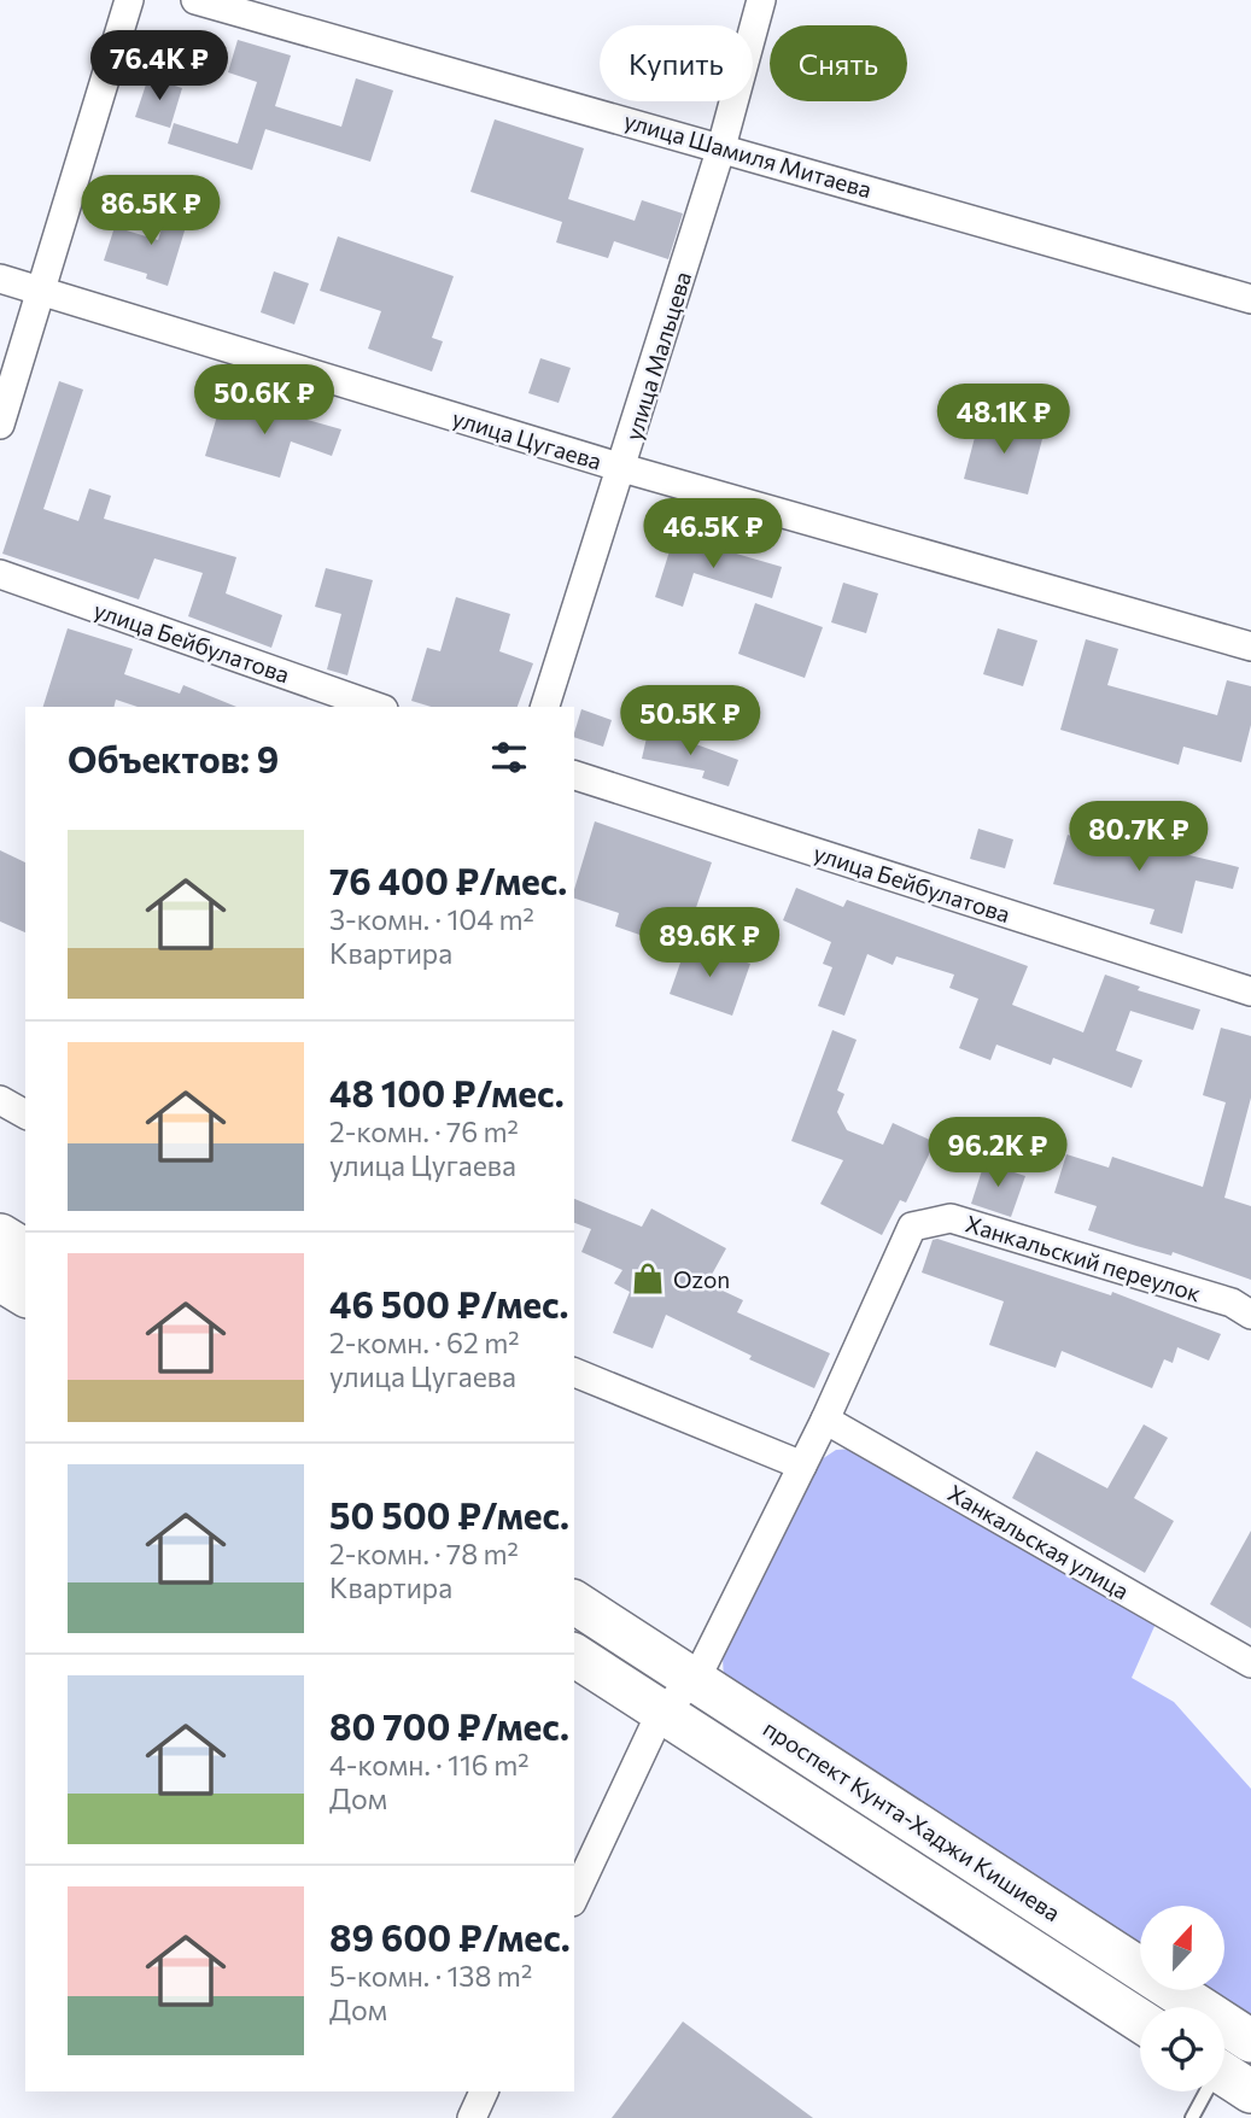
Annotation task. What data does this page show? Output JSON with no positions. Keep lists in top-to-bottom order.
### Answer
{
  "streets": {
    "main road": ["проспект Кунта-Хаджи Кишиева"],
    "street": [
      "улица Шамиля Митаева",
      "улица Мальцева",
      "улица Цугаева",
      "улица Бейбулатова",
      "Ханкальский переулок",
      "Ханкальская улица"
    ]
  },
  "crossings": [
    ["улица Шамиля Митаева", "улица Мальцева"],
    ["улица Мальцева", "улица Цугаева"],
    ["Ханкальский переулок", "Ханкальская улица"]
  ],
  "places": {
    "shop": ["Ozon"]
  },
  "north": "top",
  "page": {
    "chip": ["Купить", "Снять"],
    "price": [
      "76.4K ₽",
      "86.5K ₽",
      "50.6K ₽",
      "48.1K ₽",
      "46.5K ₽",
      "50.5K ₽",
      "80.7K ₽",
      "89.6K ₽",
      "96.2K ₽"
    ],
    "heading": "Объектов: 9",
    "list": [
      {
        "name": "76 400 ₽/мес.",
        "note": "3-комн. · 104 m² · Квартира"
      },
      {
        "name": "48 100 ₽/мес.",
        "note": "2-комн. · 76 m² · улица Цугаева"
      },
      {
        "name": "46 500 ₽/мес.",
        "note": "2-комн. · 62 m² · улица Цугаева"
      },
      {
        "name": "50 500 ₽/мес.",
        "note": "2-комн. · 78 m² · Квартира"
      },
      {
        "name": "80 700 ₽/мес.",
        "note": "4-комн. · 116 m² · Дом"
      },
      {
        "name": "89 600 ₽/мес.",
        "note": "5-комн. · 138 m² · Дом"
      }
    ]
  }
}
